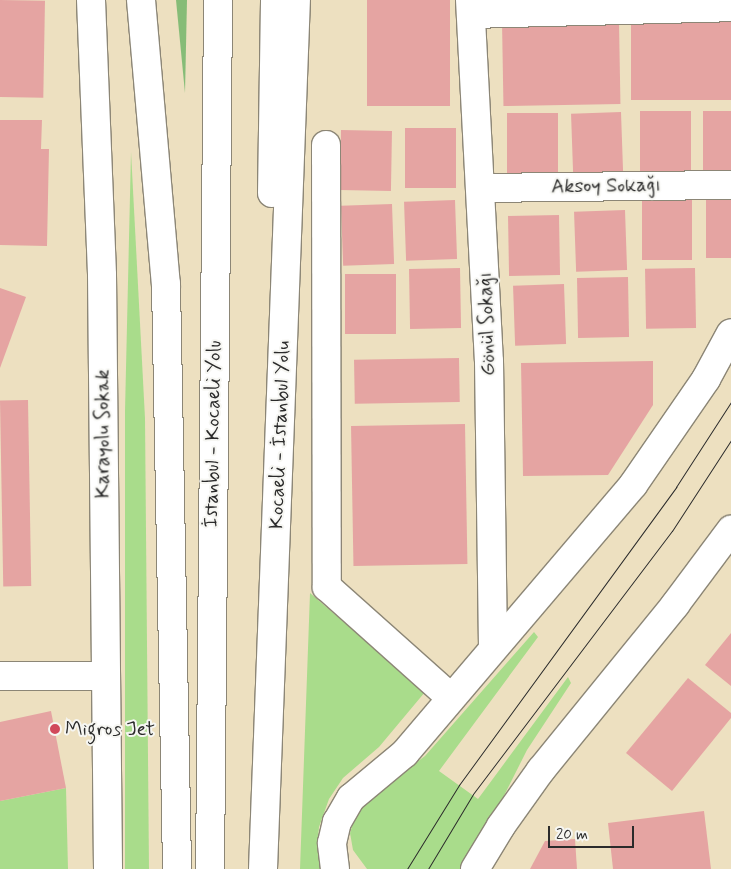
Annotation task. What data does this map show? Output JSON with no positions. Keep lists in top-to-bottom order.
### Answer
{
  "streets": {
    "main road": [
      "Aksoy Sokağı",
      "Gönül Sokağı",
      "Karayolu Sokak",
      "İstanbul - Kocaeli Yolu",
      "Kocaeli - İstanbul Yolu"
    ]
  },
  "crossings": [
    ["Aksoy Sokağı", "Gönül Sokağı"]
  ],
  "places": ["Migros Jet"],
  "scale_bar": "20 m"
}
